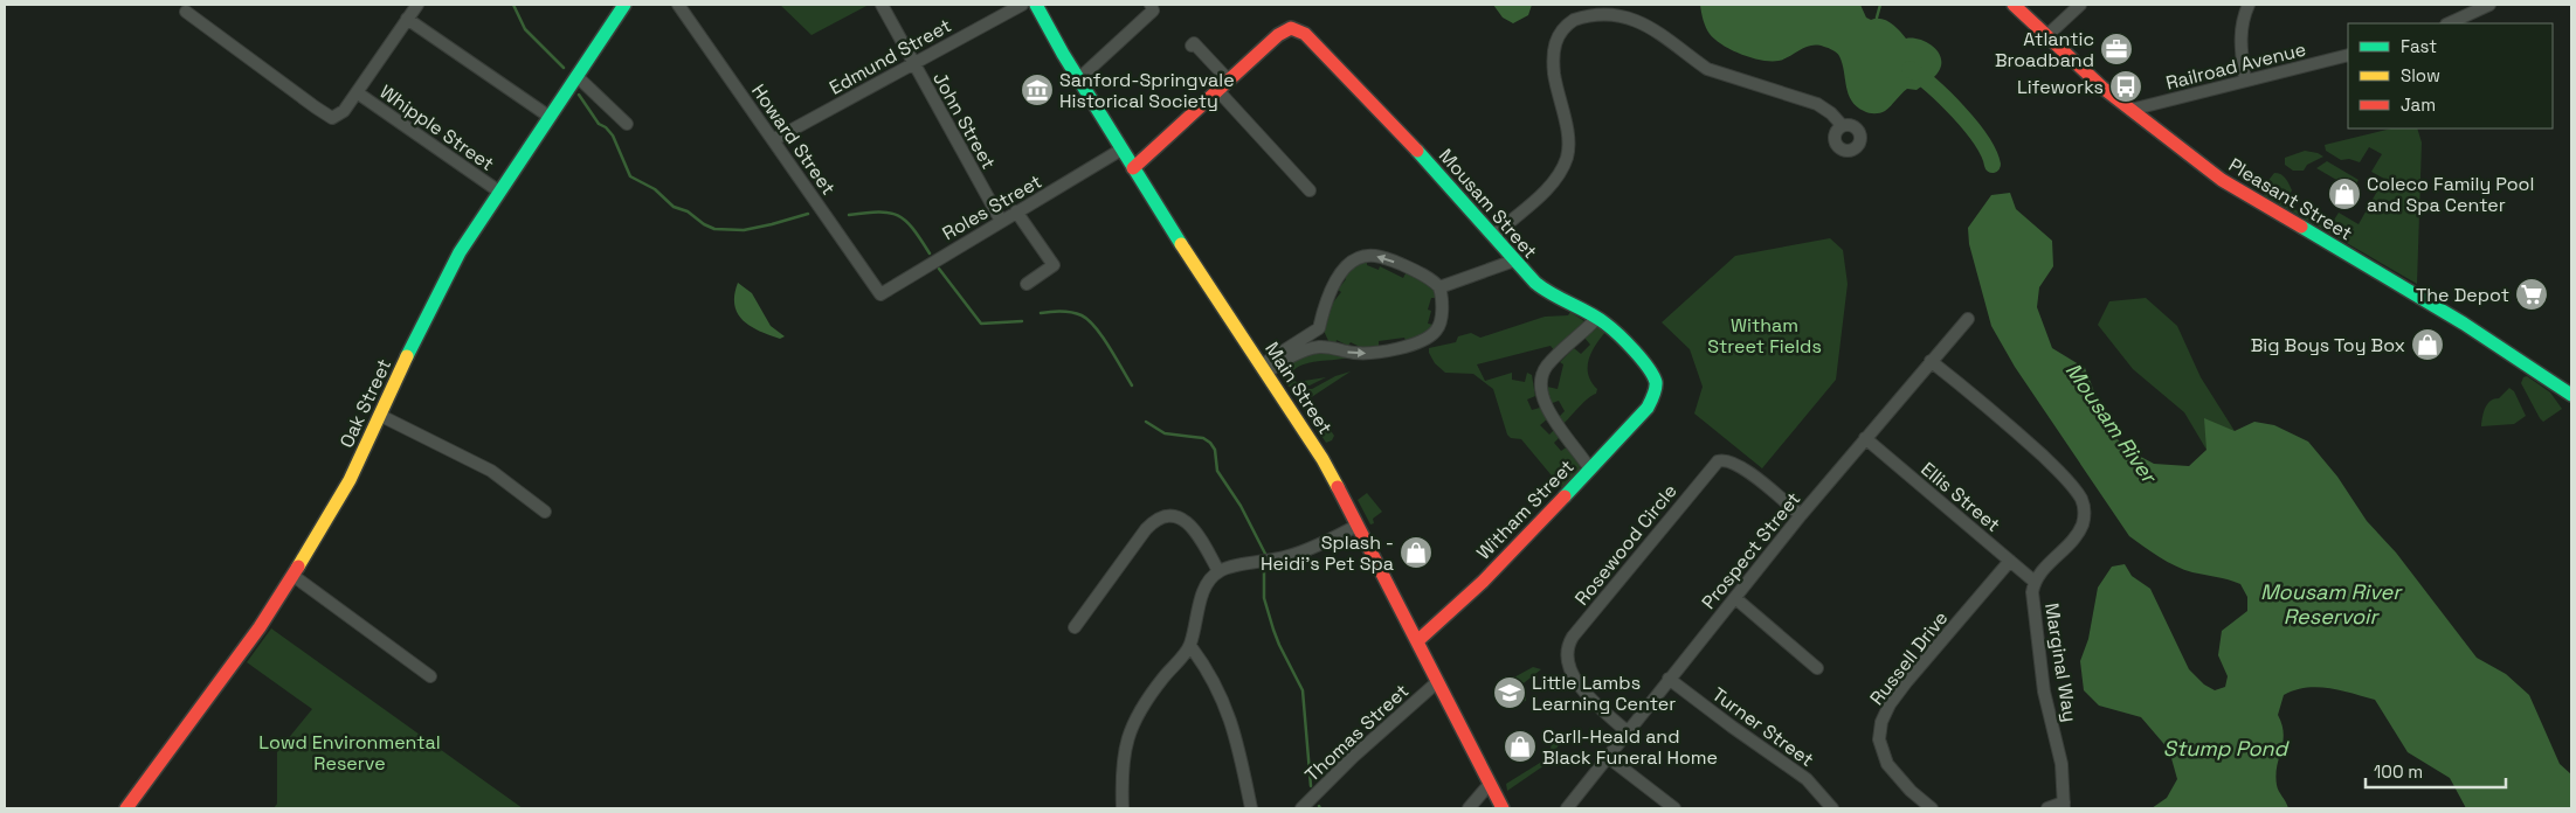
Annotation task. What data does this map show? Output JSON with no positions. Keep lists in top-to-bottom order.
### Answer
{
  "streets": {
    "main road": [
      "Pleasant Street",
      "Mousam Street",
      "Main Street",
      "Oak Street",
      "Witham Street"
    ],
    "street": [
      "Edmund Street",
      "Railroad Avenue",
      "John Street",
      "Whipple Street",
      "Howard Street",
      "Roles Street",
      "Ellis Street",
      "Rosewood Circle",
      "Prospect Street",
      "Russell Drive",
      "Marginal Way",
      "Turner Street",
      "Thomas Street"
    ]
  },
  "crossings": [
    ["Edmund Street", "John Street"],
    ["Edmund Street", "Howard Street"],
    ["Railroad Avenue", "Pleasant Street"],
    ["John Street", "Roles Street"],
    ["Whipple Street", "Oak Street"],
    ["Howard Street", "Roles Street"],
    ["Mousam Street", "Witham Street"],
    ["Roles Street", "Main Street"],
    ["Main Street", "Witham Street"],
    ["Main Street", "Thomas Street"],
    ["Ellis Street", "Prospect Street"],
    ["Ellis Street", "Russell Drive"],
    ["Ellis Street", "Marginal Way"],
    ["Rosewood Circle", "Prospect Street"],
    ["Prospect Street", "Marginal Way"],
    ["Prospect Street", "Turner Street"]
  ],
  "water": ["Mousam River", "Mousam River Reservoir", "Stump Pond"],
  "parks": ["Witham Street Fields", "Lowd Environmental Reserve"],
  "places": {
    "office": ["Atlantic Broadband"],
    "bus stop": ["Lifeworks"],
    "museum": ["Sanford-Springvale Historical Society"],
    "shop": [
      "Coleco Family Pool and Spa Center",
      "Big Boys Toy Box",
      "Splash - Heidi's Pet Spa",
      "Carll-Heald and Black Funeral Home"
    ],
    "supermarket": ["The Depot"],
    "school or university": ["Little Lambs Learning Center"]
  },
  "legend": ["Fast", "Slow", "Jam"],
  "scale_bar": "100 m"
}
